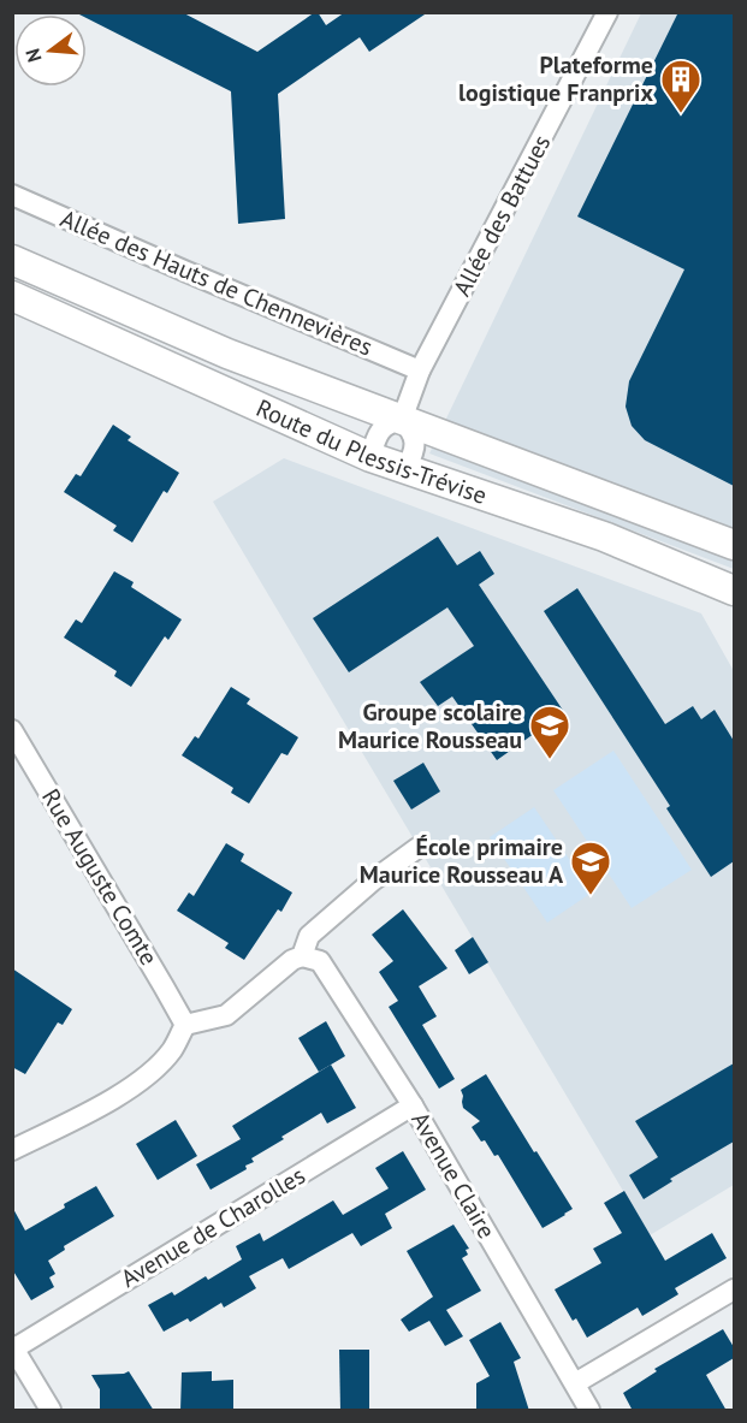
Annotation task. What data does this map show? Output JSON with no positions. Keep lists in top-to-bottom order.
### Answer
{
  "streets": {
    "main road": ["Route du Plessis-Trévise"],
    "street": [
      "Allée des Battues",
      "Allée des Hauts de Chennevières",
      "Rue Auguste Comte",
      "Avenue Claire",
      "Avenue de Charolles"
    ]
  },
  "crossings": [
    ["Allée des Battues", "Allée des Hauts de Chennevières"],
    ["Allée des Battues", "Route du Plessis-Trévise"],
    ["Avenue Claire", "Avenue de Charolles"]
  ],
  "places": {
    "building": ["Plateforme logistique Franprix"],
    "school or university": ["Groupe scolaire Maurice Rousseau", "École primaire Maurice Rousseau A"]
  },
  "north": "left"
}
